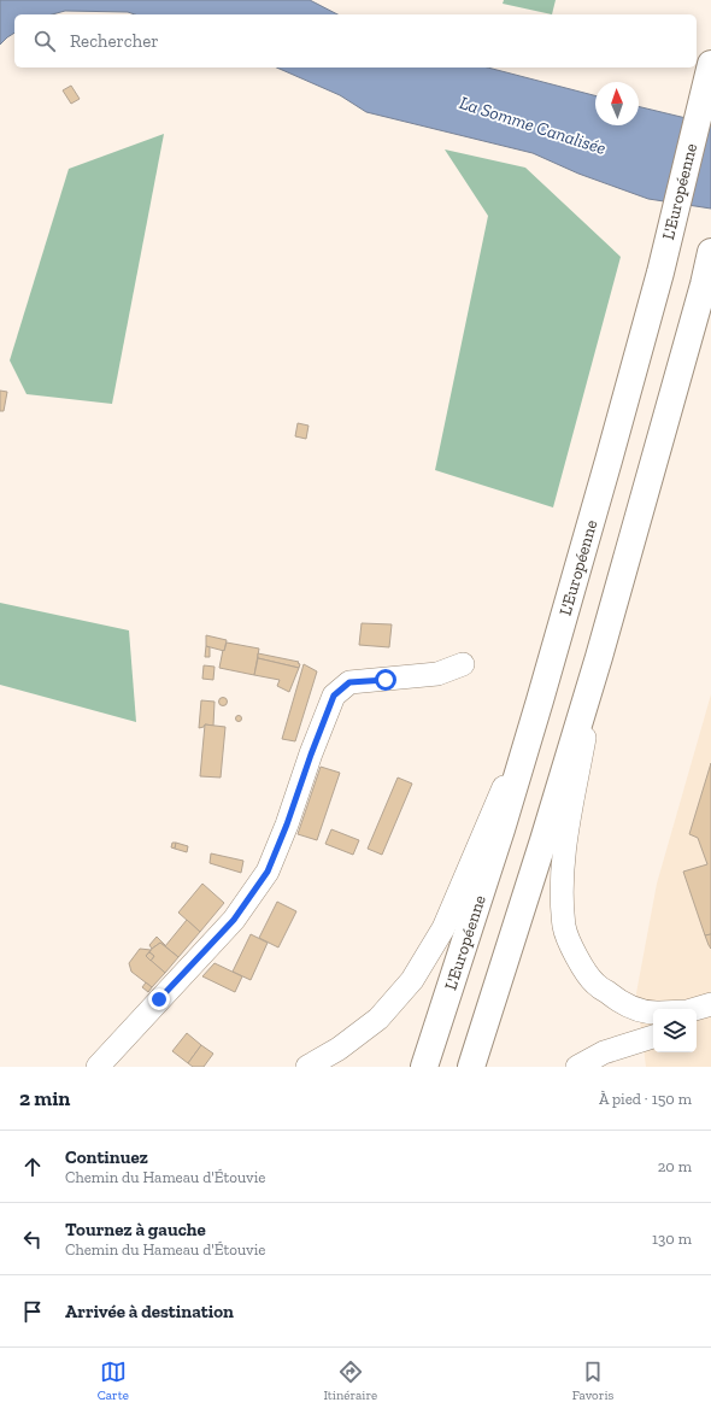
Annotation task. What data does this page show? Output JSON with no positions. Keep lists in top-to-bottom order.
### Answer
{
  "streets": {
    "highway": ["L'Européenne"]
  },
  "water": ["La Somme Canalisée"],
  "north": "top",
  "page": {
    "search": "Rechercher",
    "heading": ["2 min", "À pied · 150 m"],
    "list": [
      ["Continuez", "Chemin du Hameau d'Étouvie", "20 m"],
      ["Tournez à gauche", "Chemin du Hameau d'Étouvie", "130 m"],
      "Arrivée à destination"
    ],
    "nav": ["Carte", "Itinéraire", "Favoris"]
  }
}
